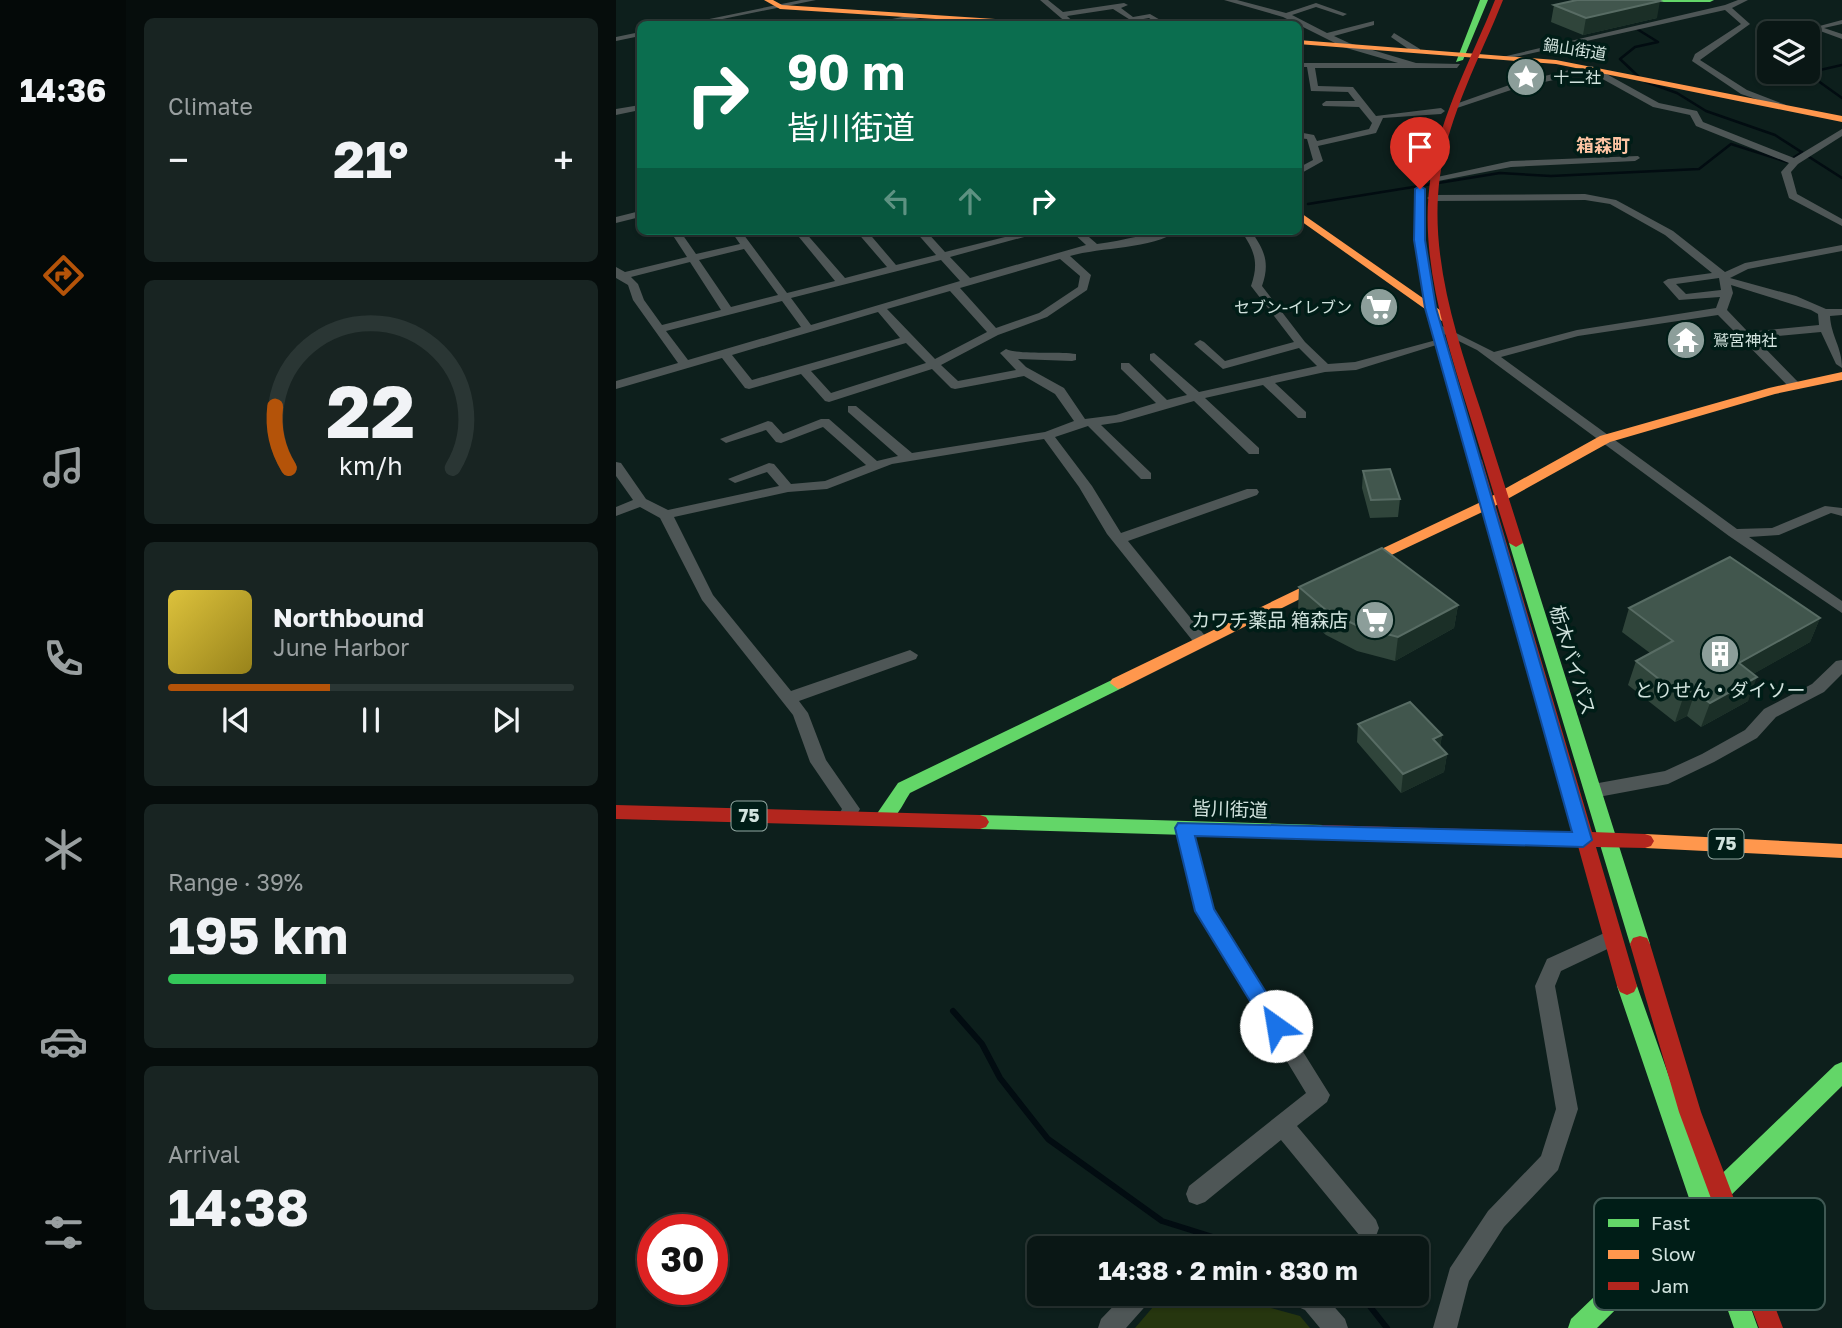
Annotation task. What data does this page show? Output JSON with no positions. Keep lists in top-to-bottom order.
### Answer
{
  "streets": {
    "main road": [
      "鍋山街道",
      "栃木バイパス",
      "皆川街道",
      "75"
    ]
  },
  "crossings": [
    ["鍋山街道", "栃木バイパス"],
    ["栃木バイパス", "皆川街道"]
  ],
  "districts": ["箱森町"],
  "places": {
    "place": ["十二社"],
    "supermarket": ["セブン-イレブン", "カワチ薬品 箱森店"],
    "temple": ["鷲宮神社"],
    "building": ["とりせん・ダイソー"]
  },
  "legend": ["Fast", "Slow", "Jam"],
  "page": {
    "tabs": "14:36",
    "tile": [
      "Climate",
      ["Range · 39%", "195 km"],
      ["Arrival", "14:38"]
    ],
    "turn": ["90 m", "皆川街道"],
    "heat": ["−", "21°", "+"],
    "song": ["Northbound", "June Harbor"],
    "limit": "30",
    "trip": "14:38 · 2 min · 830 m",
    "gauge": ["22", "km/h"]
  }
}
